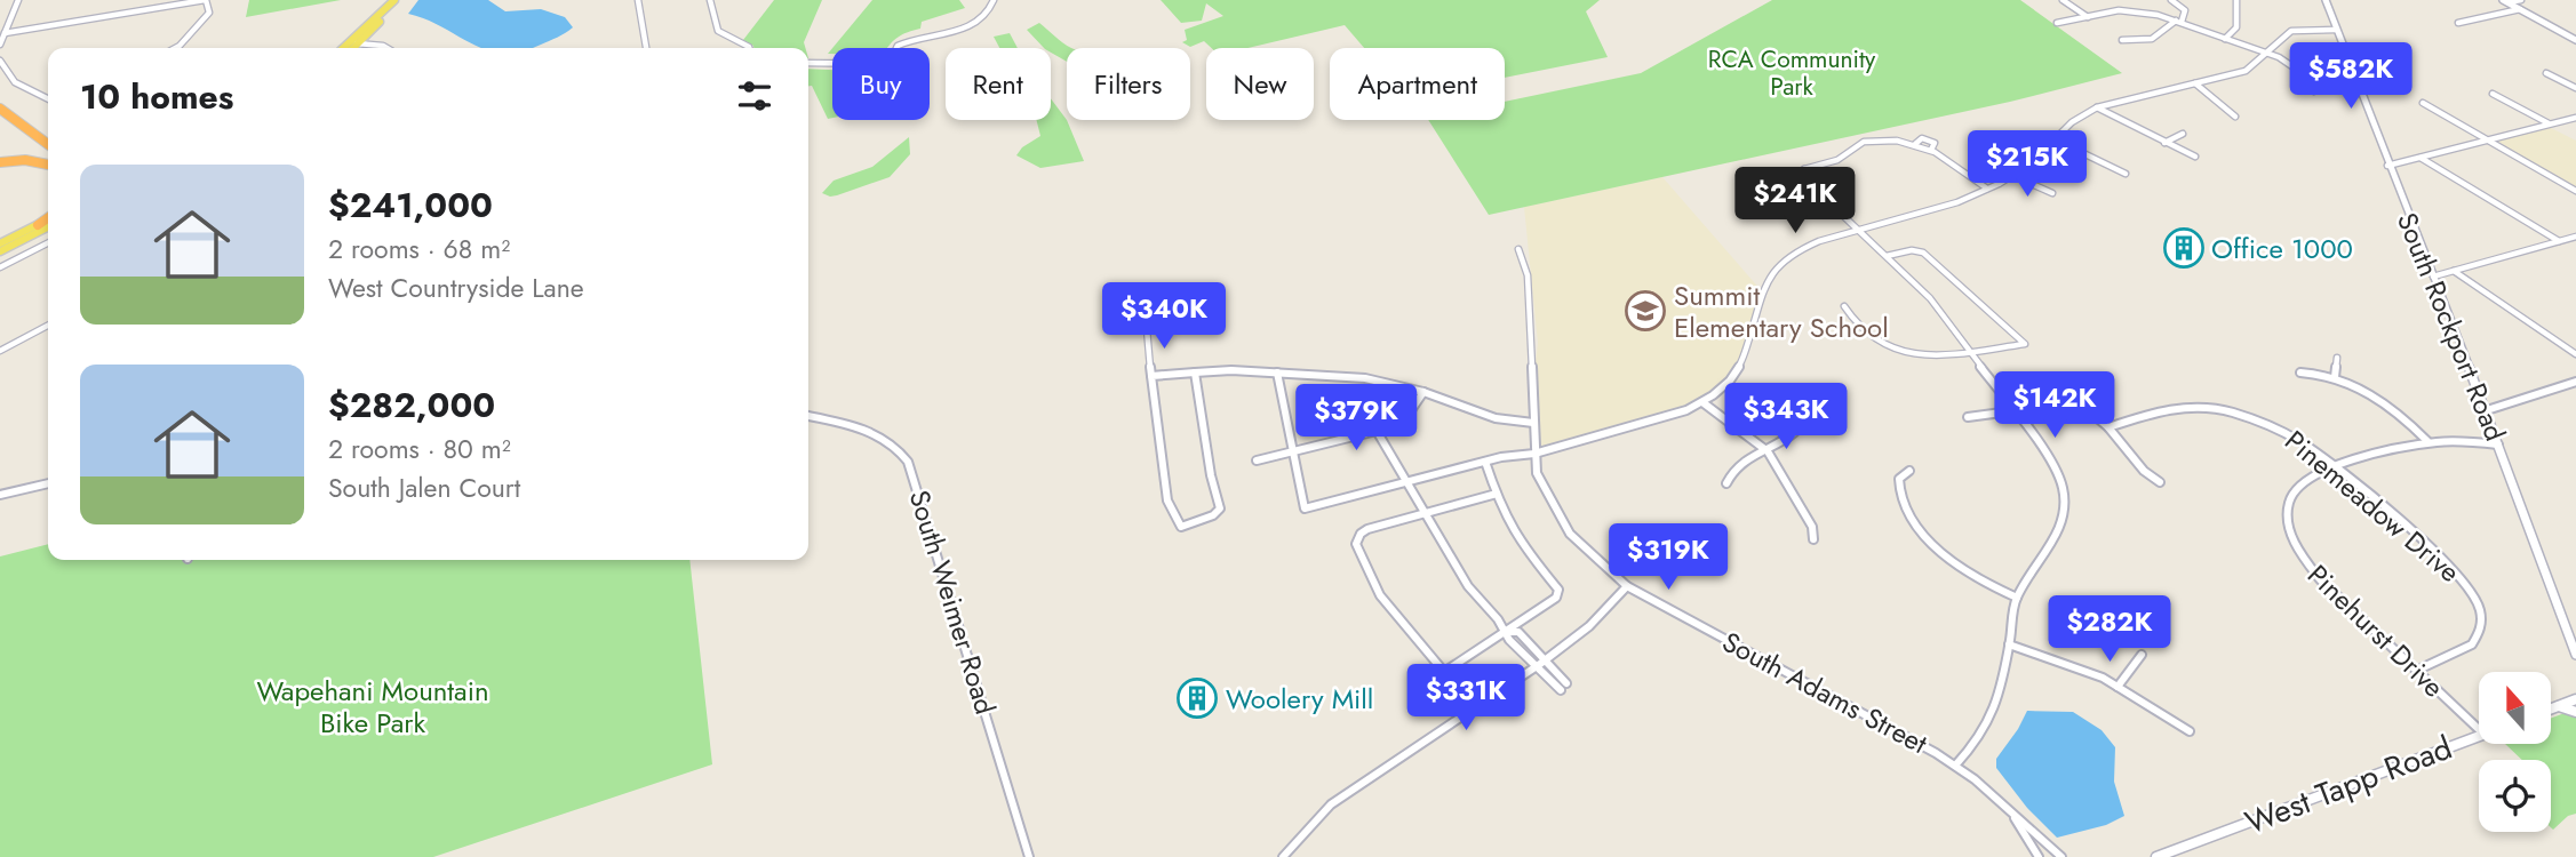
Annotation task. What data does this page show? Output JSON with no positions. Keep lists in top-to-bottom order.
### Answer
{
  "streets": {
    "main road": ["West Tapp Road"],
    "street": [
      "South Rockport Road",
      "Pinemeadow Drive",
      "South Weimer Road",
      "Pinehurst Drive",
      "South Adams Street"
    ]
  },
  "crossings": [
    ["South Rockport Road", "Pinehurst Drive"],
    ["Pinemeadow Drive", "Pinehurst Drive"]
  ],
  "parks": ["RCA Community Park", "Wapehani Mountain Bike Park"],
  "places": {
    "building": ["Office 1000", "Woolery Mill"],
    "school or university": ["Summit Elementary School"]
  },
  "north": "top",
  "page": {
    "price": [
      "$582K",
      "$215K",
      "$241K",
      "$340K",
      "$142K",
      "$343K",
      "$379K",
      "$319K",
      "$282K",
      "$331K"
    ],
    "chip": [
      "Buy",
      "Rent",
      "Filters",
      "New",
      "Apartment"
    ],
    "heading": "10 homes",
    "list": [
      {
        "name": "$241,000",
        "note": "2 rooms · 68 m² · West Countryside Lane"
      },
      {
        "name": "$282,000",
        "note": "2 rooms · 80 m² · South Jalen Court"
      }
    ]
  }
}
